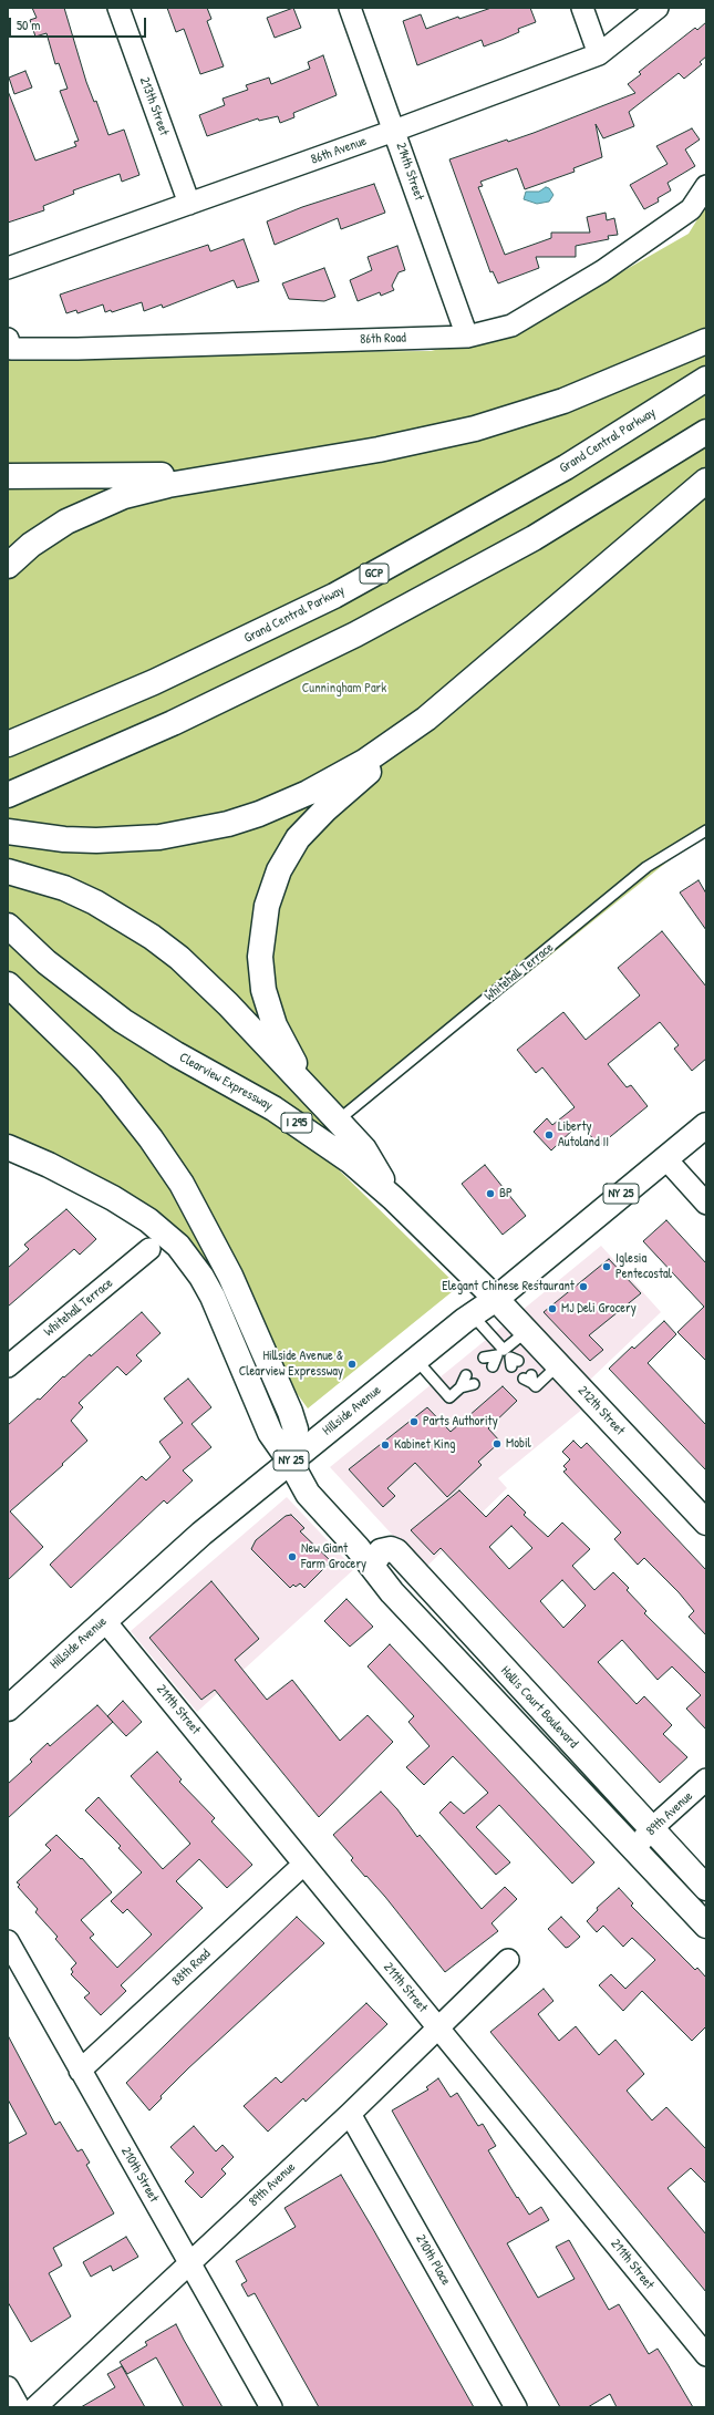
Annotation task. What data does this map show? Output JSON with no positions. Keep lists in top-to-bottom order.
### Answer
{
  "streets": {
    "main road": [
      "Grand Central Parkway",
      "GCP",
      "Clearview Expressway",
      "I 295",
      "NY 25",
      "Hillside Avenue",
      "212th Street",
      "Hollis Court Boulevard"
    ],
    "street": [
      "213th Street",
      "86th Avenue",
      "214th Street",
      "86th Road",
      "Whitehall Terrace",
      "211th Street",
      "89th Avenue",
      "88th Road",
      "210th Street",
      "210th Place"
    ]
  },
  "crossings": [
    ["213th Street", "86th Avenue"],
    ["86th Avenue", "214th Street"],
    ["214th Street", "86th Road"],
    ["Clearview Expressway", "Hillside Avenue"],
    ["Clearview Expressway", "212th Street"],
    ["Hillside Avenue", "212th Street"],
    ["Hillside Avenue", "211th Street"],
    ["Hollis Court Boulevard", "89th Avenue"],
    ["211th Street", "89th Avenue"],
    ["211th Street", "88th Road"],
    ["89th Avenue", "210th Street"],
    ["89th Avenue", "210th Place"],
    ["88th Road", "210th Street"]
  ],
  "parks": ["Cunningham Park"],
  "places": [
    "Liberty Autoland II",
    "BP",
    "Iglesia Pentecostal",
    "Elegant Chinese Restaurant",
    "MJ Deli Grocery",
    "Hillside Avenue & Clearview Expressway",
    "Parts Authority",
    "Mobil",
    "Kabinet King",
    "New Giant Farm Grocery"
  ],
  "scale_bar": "50 m"
}
